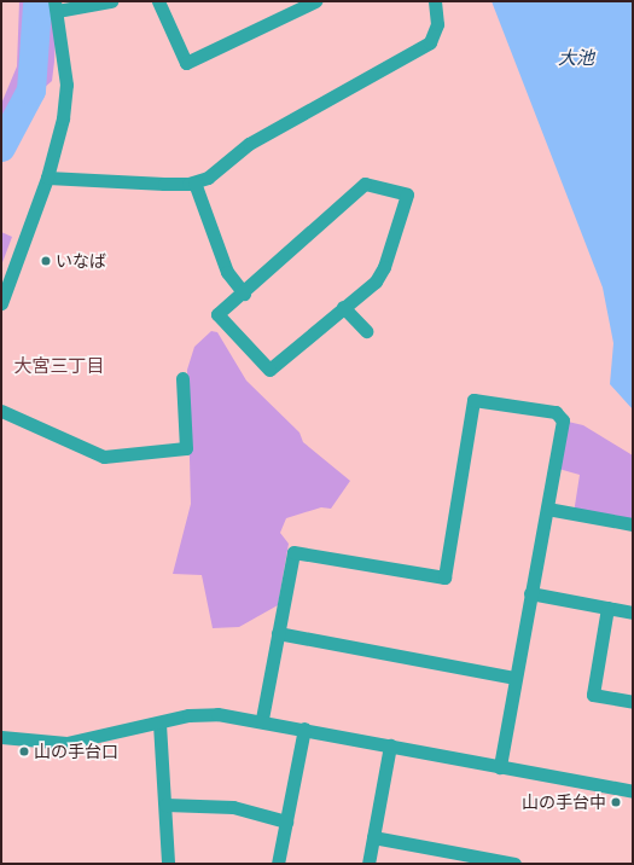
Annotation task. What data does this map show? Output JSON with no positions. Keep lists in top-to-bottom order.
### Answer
{
  "districts": ["大宮三丁目"],
  "water": ["大池"],
  "places": ["いなば", "山の手台口", "山の手台中"]
}
